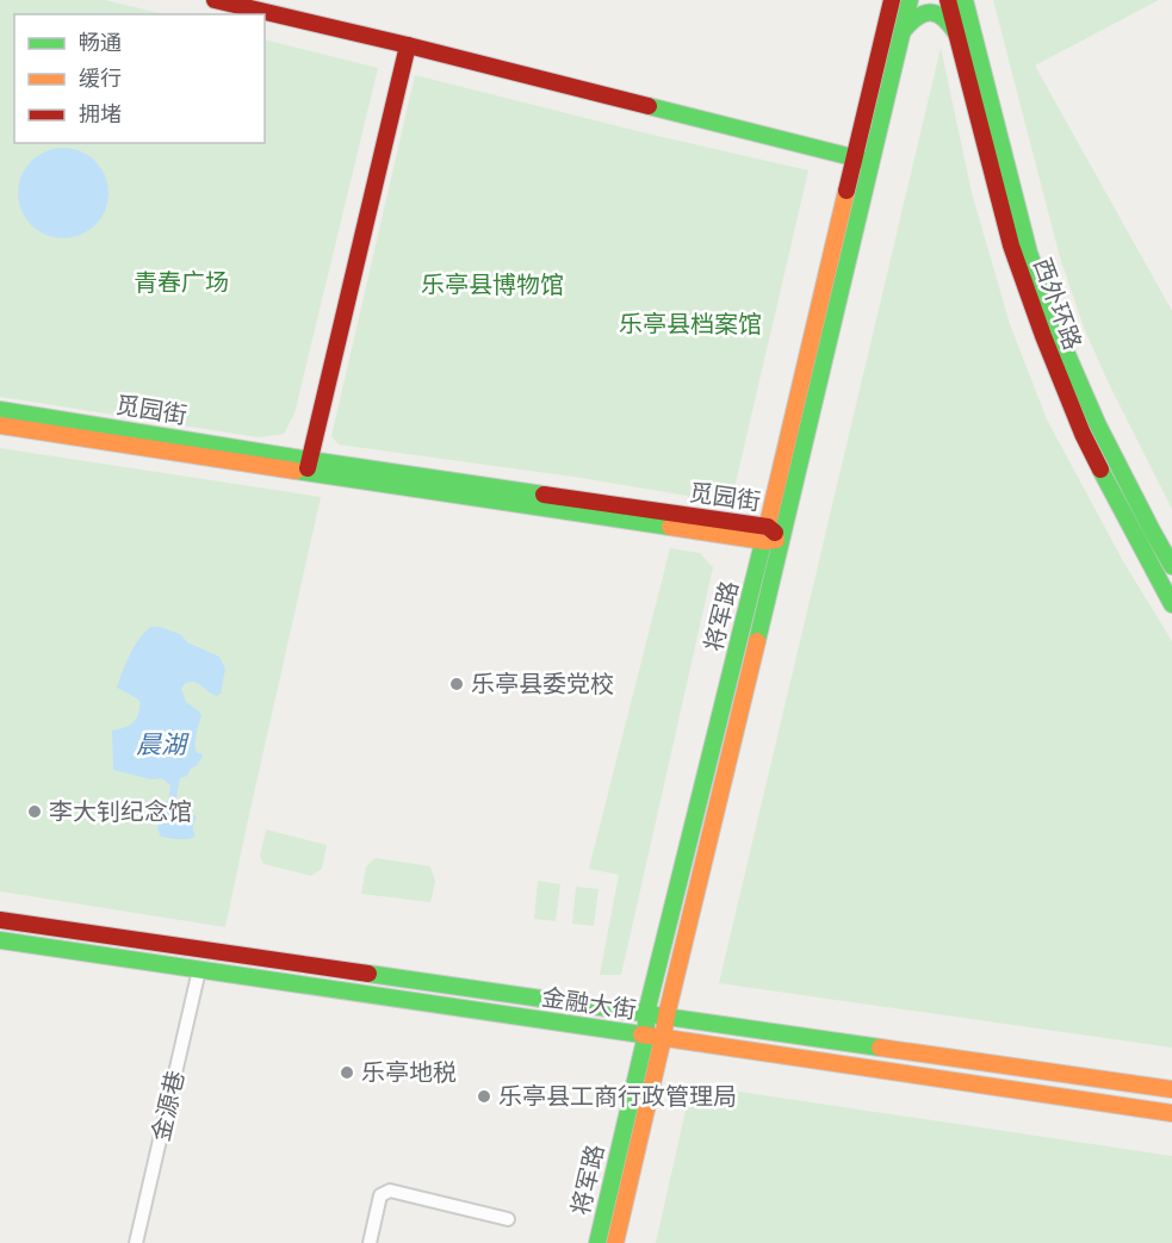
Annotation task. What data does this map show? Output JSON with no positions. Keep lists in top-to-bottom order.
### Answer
{
  "streets": {
    "main road": [
      "西外环路",
      "觅园街",
      "将军路",
      "金融大街"
    ],
    "street": ["金源巷"]
  },
  "crossings": [
    ["觅园街", "将军路"],
    ["将军路", "金融大街"],
    ["金融大街", "金源巷"]
  ],
  "water": ["晨湖"],
  "parks": ["青春广场", "乐亭县博物馆", "乐亭县档案馆"],
  "places": [
    "乐亭县委党校",
    "李大钊纪念馆",
    "乐亭地税",
    "乐亭县工商行政管理局"
  ],
  "legend": ["畅通", "缓行", "拥堵"]
}
